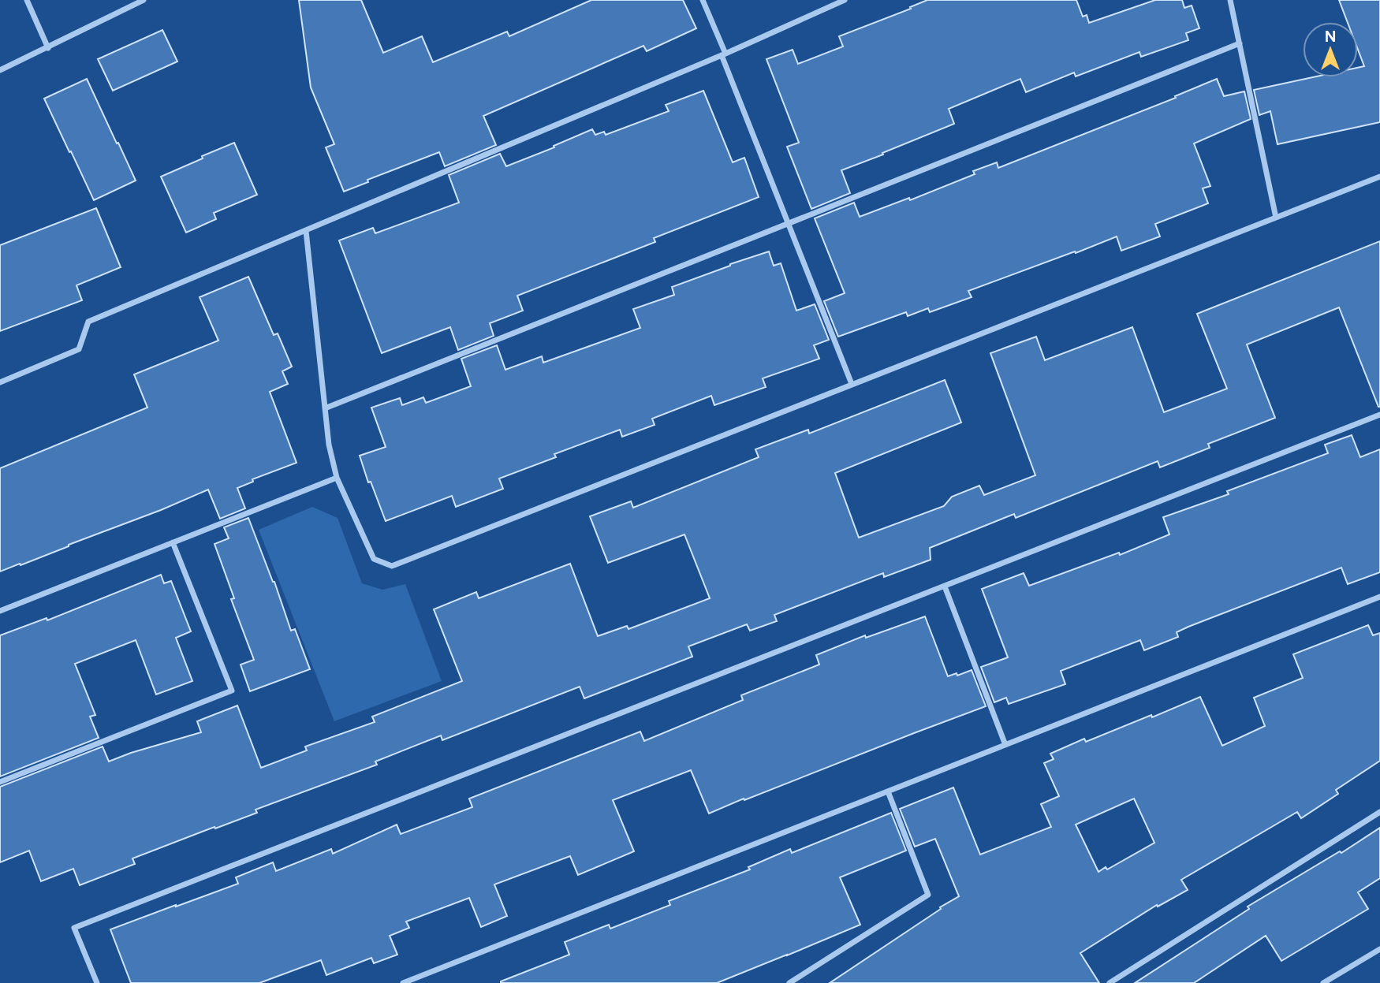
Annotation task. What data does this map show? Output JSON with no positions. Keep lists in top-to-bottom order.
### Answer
{
  "north": "top"
}
